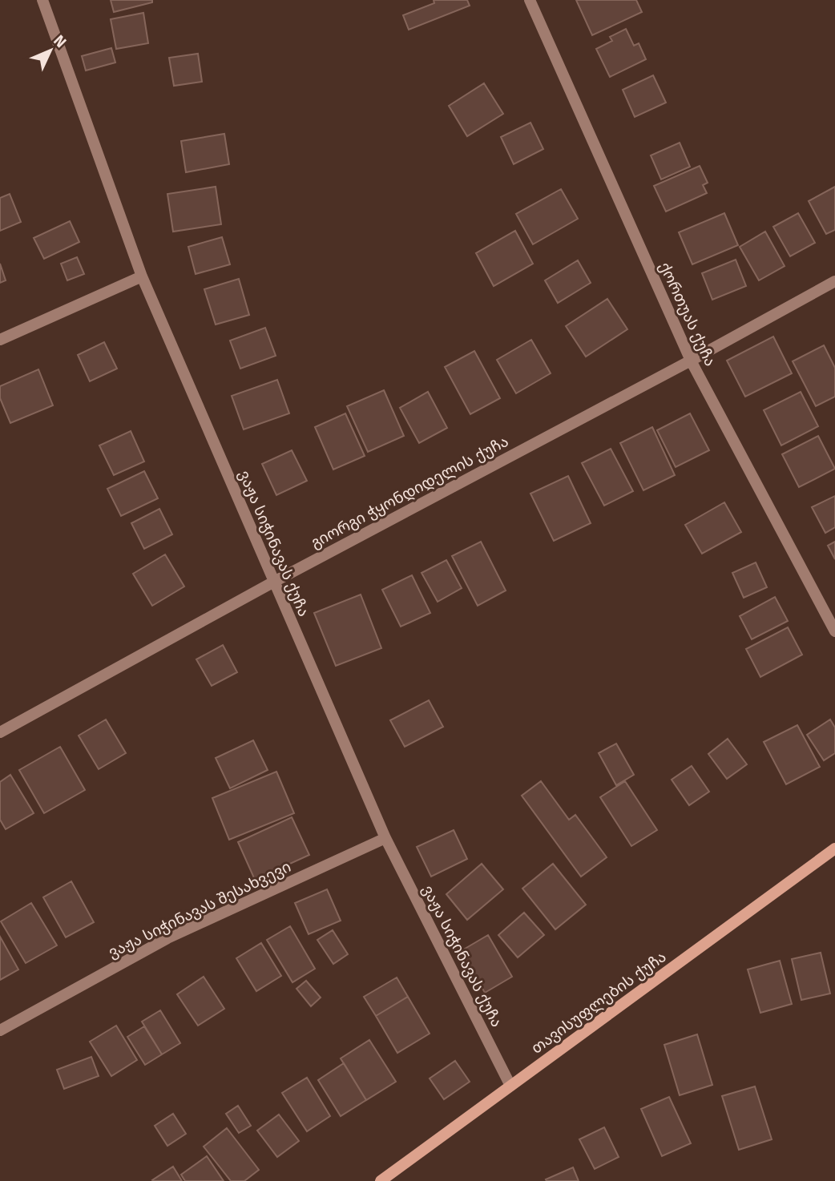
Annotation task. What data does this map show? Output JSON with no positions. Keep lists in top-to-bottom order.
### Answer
{
  "streets": {
    "main road": ["თავისუფლების ქუჩა"],
    "street": [
      "ქორთუას ქუჩა",
      "გიორგი ჭყონდიდელის ქუჩა",
      "ვაჟა სიჭინავას ქუჩა",
      "ვაჟა სიჭინავას შესახვევი"
    ]
  },
  "crossings": [
    ["ქორთუას ქუჩა", "გიორგი ჭყონდიდელის ქუჩა"],
    ["გიორგი ჭყონდიდელის ქუჩა", "ვაჟა სიჭინავას ქუჩა"],
    ["ვაჟა სიჭინავას ქუჩა", "ვაჟა სიჭინავას შესახვევი"],
    ["ვაჟა სიჭინავას ქუჩა", "თავისუფლების ქუჩა"]
  ],
  "north": "top right"
}
